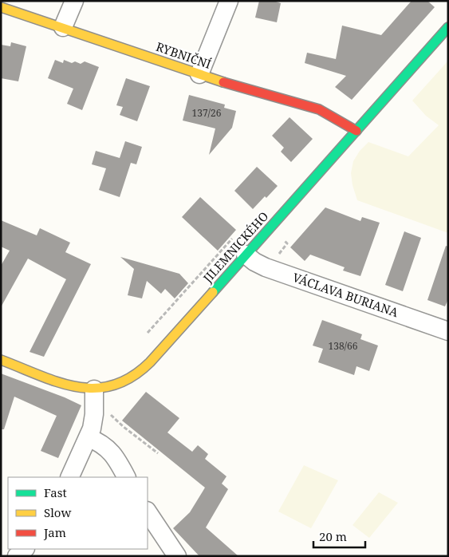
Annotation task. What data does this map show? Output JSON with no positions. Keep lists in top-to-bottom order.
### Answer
{
  "streets": {
    "main road": ["RYBNIČNÍ", "JILEMNICKÉHO"],
    "street": ["VÁCLAVA BURIANA"]
  },
  "crossings": [
    ["RYBNIČNÍ", "JILEMNICKÉHO"],
    ["JILEMNICKÉHO", "VÁCLAVA BURIANA"]
  ],
  "house_numbers": ["137/26", "138/66"],
  "legend": ["Fast", "Slow", "Jam"],
  "scale_bar": "20 m"
}
